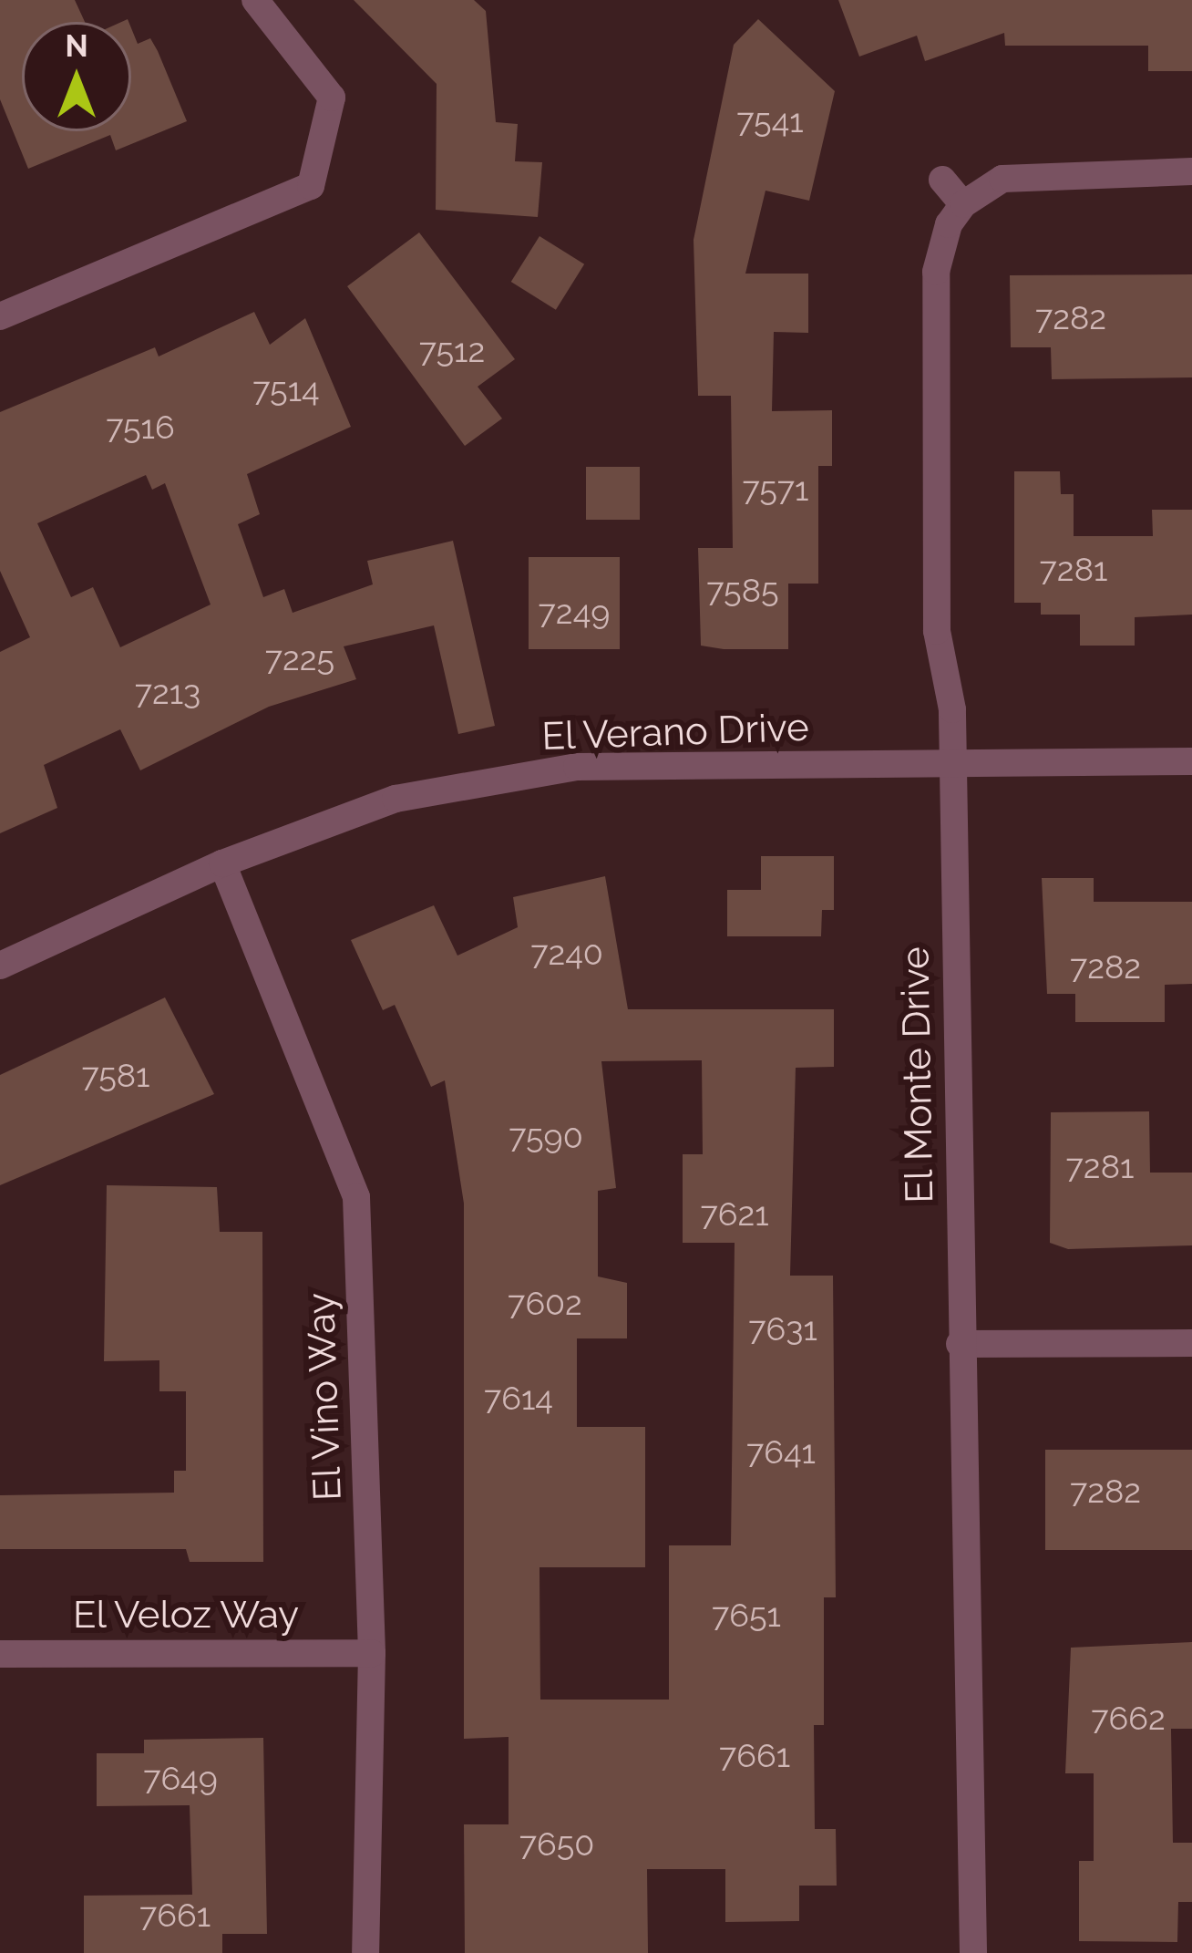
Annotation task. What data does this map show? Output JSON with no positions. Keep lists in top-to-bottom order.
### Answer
{
  "streets": {
    "street": [
      "El Verano Drive",
      "El Monte Drive",
      "El Vino Way",
      "El Veloz Way"
    ]
  },
  "crossings": [
    ["El Verano Drive", "El Monte Drive"],
    ["El Verano Drive", "El Vino Way"],
    ["El Vino Way", "El Veloz Way"]
  ],
  "house_numbers": [
    "7541",
    "7282",
    "7512",
    "7514",
    "7516",
    "7571",
    "7281",
    "7585",
    "7249",
    "7225",
    "7213",
    "7240",
    "7282",
    "7581",
    "7590",
    "7281",
    "7621",
    "7602",
    "7631",
    "7614",
    "7641",
    "7282",
    "7651",
    "7662",
    "7661",
    "7649",
    "7650",
    "7661"
  ],
  "north": "top"
}
